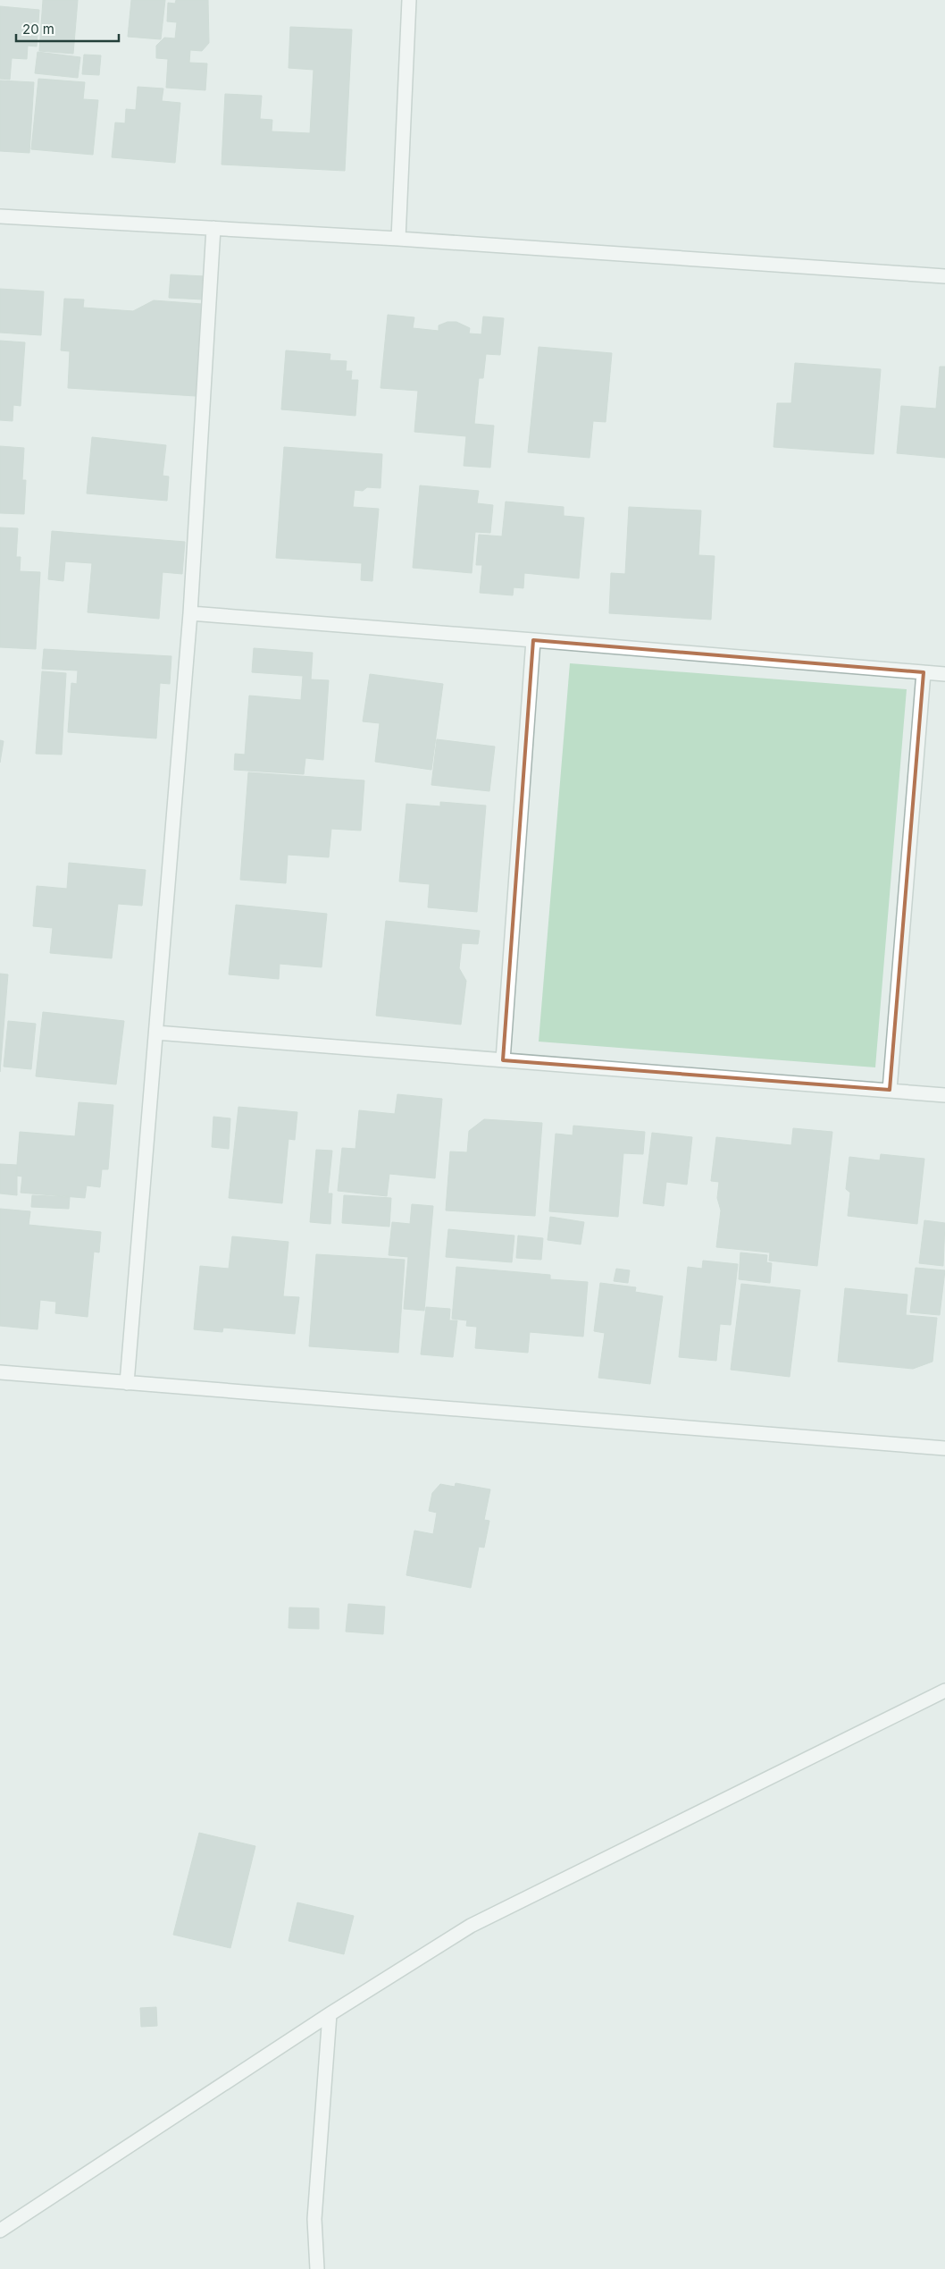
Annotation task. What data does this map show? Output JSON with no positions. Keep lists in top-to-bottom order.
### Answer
{
  "scale_bar": "20 m"
}
